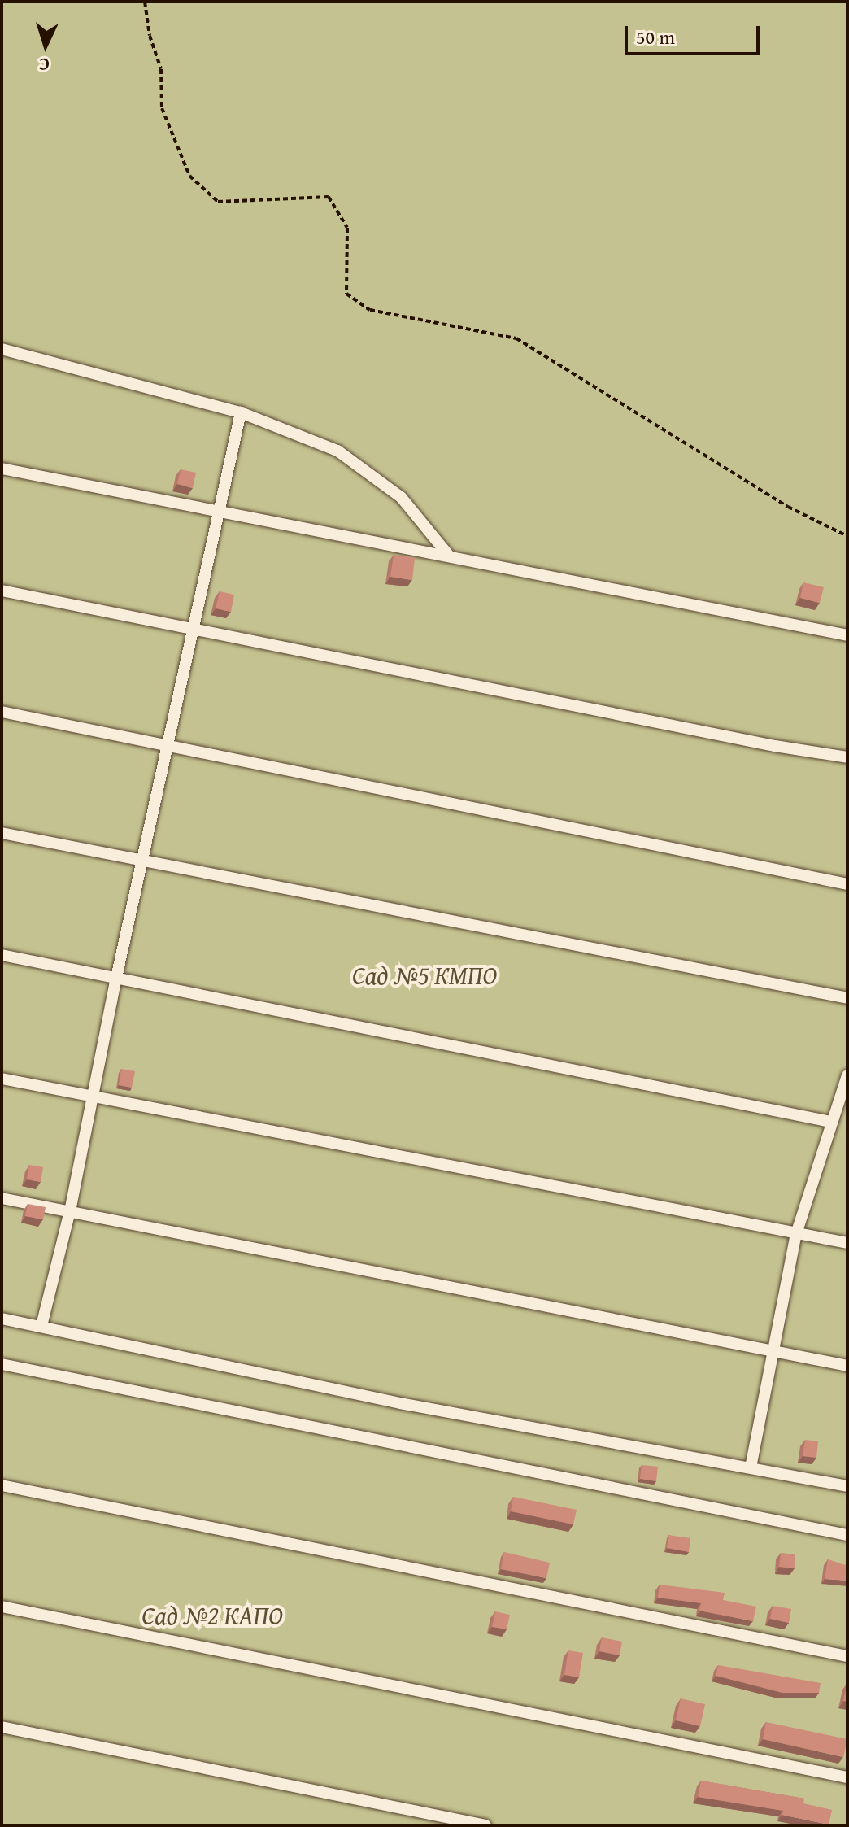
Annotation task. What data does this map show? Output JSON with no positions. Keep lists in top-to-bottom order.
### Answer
{
  "parks": ["Сад №5 КМПО", "Сад №2 КАПО"],
  "scale_bar": "50 m",
  "north": "bottom"
}
